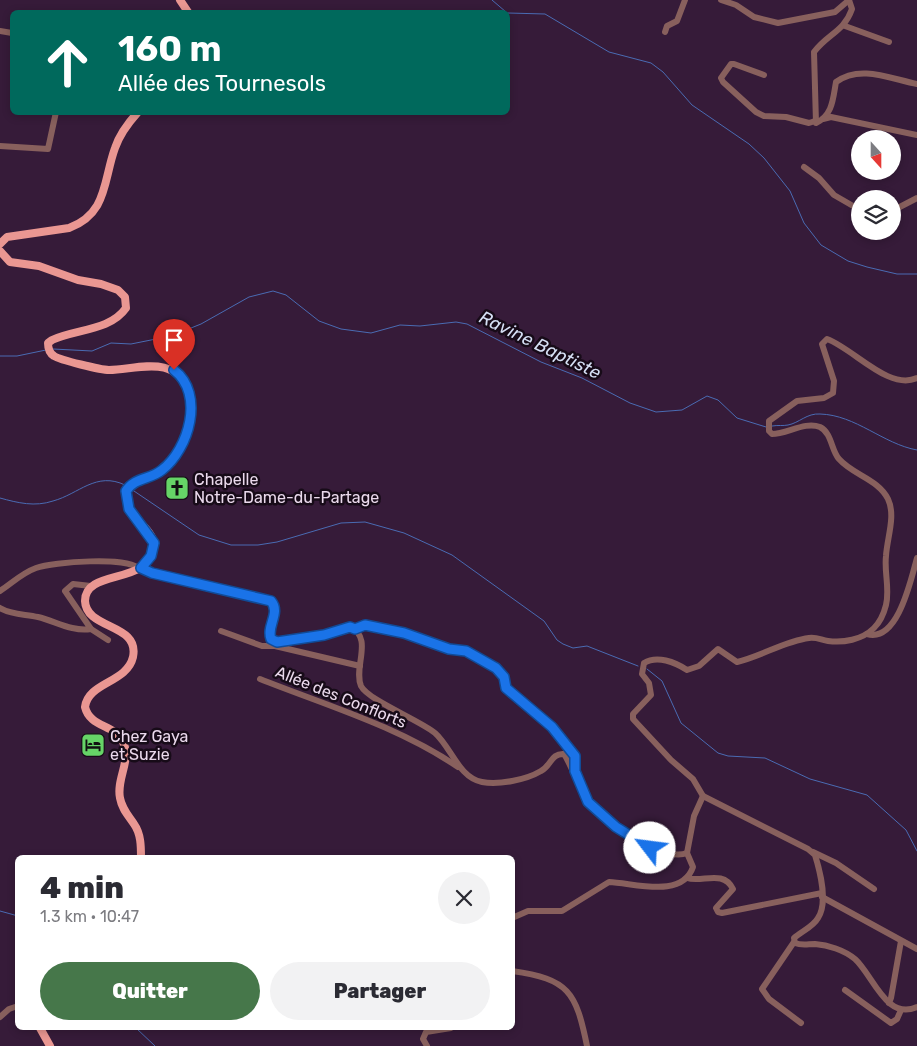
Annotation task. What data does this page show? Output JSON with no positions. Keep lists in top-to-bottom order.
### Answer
{
  "streets": {
    "street": ["Allée des Conflorts"]
  },
  "water": ["Ravine Baptiste"],
  "places": {
    "church": ["Chapelle Notre-Dame-du-Partage"],
    "hotel": ["Chez Gaya et Suzie"]
  },
  "north": "bottom",
  "page": {
    "turn": ["160 m", "Allée des Tournesols"],
    "heading": ["4 min", "1.3 km · 10:47"],
    "buttons": ["Quitter", "Partager"]
  }
}
